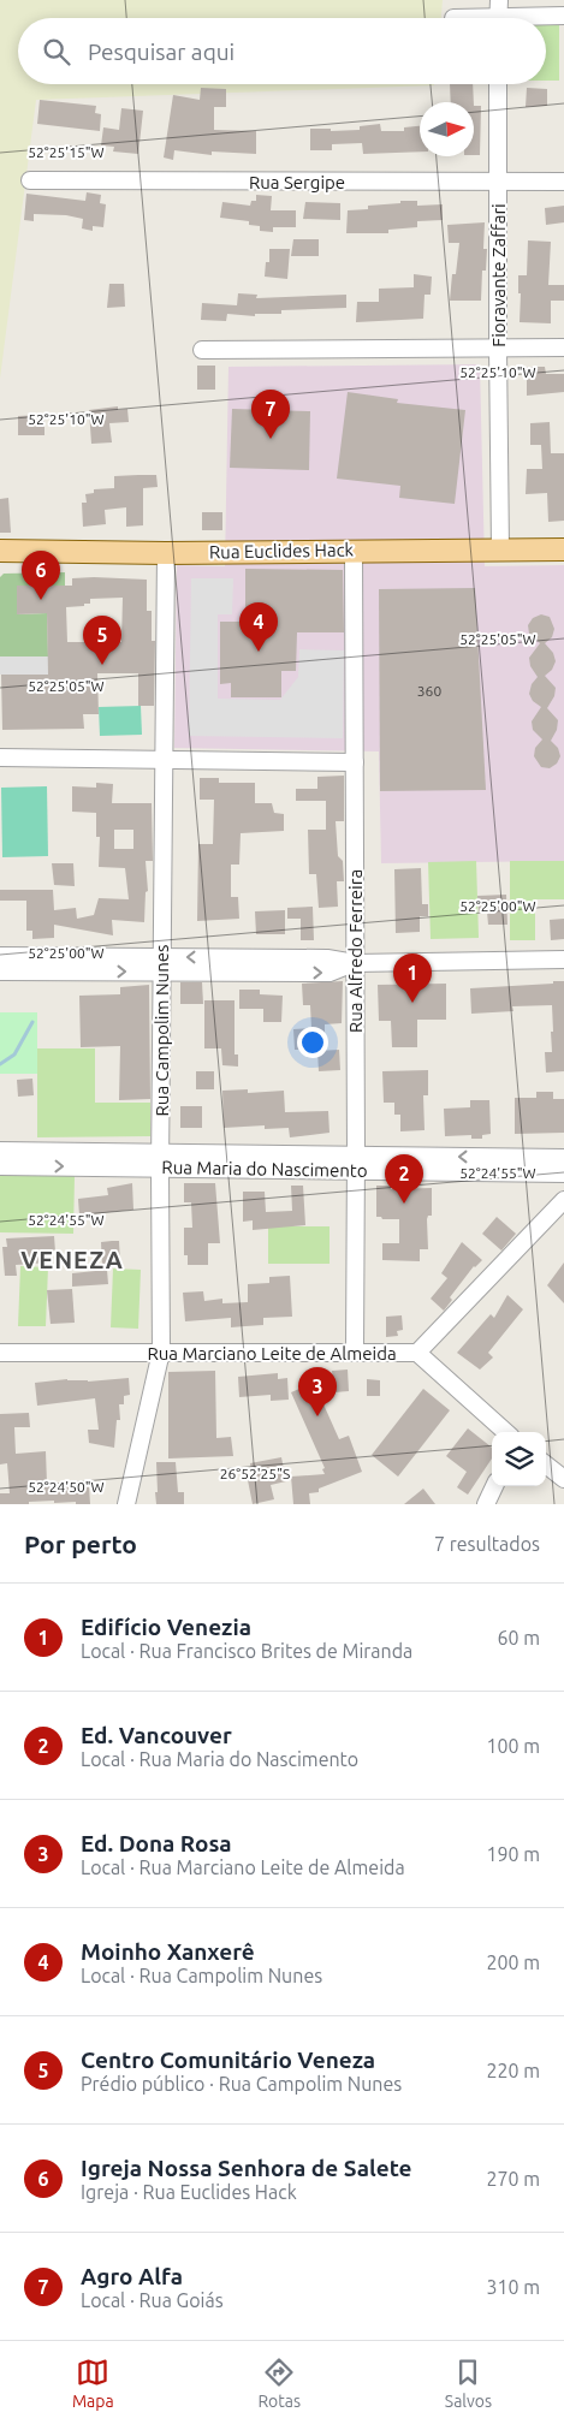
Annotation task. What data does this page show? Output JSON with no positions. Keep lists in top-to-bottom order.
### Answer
{
  "streets": {
    "main road": ["Rua Euclides Hack"],
    "street": [
      "Rua Sergipe",
      "Fioravante Zaffari",
      "Rua Alfredo Ferreira",
      "Rua Campolim Nunes",
      "Rua Maria do Nascimento",
      "Rua Marciano Leite de Almeida"
    ]
  },
  "crossings": [
    ["Rua Sergipe", "Fioravante Zaffari"],
    ["Fioravante Zaffari", "Rua Euclides Hack"],
    ["Rua Euclides Hack", "Rua Alfredo Ferreira"],
    ["Rua Euclides Hack", "Rua Campolim Nunes"],
    ["Rua Alfredo Ferreira", "Rua Maria do Nascimento"],
    ["Rua Alfredo Ferreira", "Rua Marciano Leite de Almeida"],
    ["Rua Campolim Nunes", "Rua Maria do Nascimento"],
    ["Rua Campolim Nunes", "Rua Marciano Leite de Almeida"]
  ],
  "districts": ["VENEZA"],
  "house_numbers": ["360"],
  "north": "right",
  "page": {
    "search": "Pesquisar aqui",
    "pins": [
      "7",
      "6",
      "4",
      "5",
      "1",
      "2",
      "3"
    ],
    "heading": ["Por perto", "7 resultados"],
    "list": [
      {
        "mark": "1",
        "name": "Edifício Venezia",
        "note": "Local · Rua Francisco Brites de Miranda",
        "value": "60 m"
      },
      {
        "mark": "2",
        "name": "Ed. Vancouver",
        "note": "Local · Rua Maria do Nascimento",
        "value": "100 m"
      },
      {
        "mark": "3",
        "name": "Ed. Dona Rosa",
        "note": "Local · Rua Marciano Leite de Almeida",
        "value": "190 m"
      },
      {
        "mark": "4",
        "name": "Moinho Xanxerê",
        "note": "Local · Rua Campolim Nunes",
        "value": "200 m"
      },
      {
        "mark": "5",
        "name": "Centro Comunitário Veneza",
        "note": "Prédio público · Rua Campolim Nunes",
        "value": "220 m"
      },
      {
        "mark": "6",
        "name": "Igreja Nossa Senhora de Salete",
        "note": "Igreja · Rua Euclides Hack",
        "value": "270 m"
      },
      {
        "mark": "7",
        "name": "Agro Alfa",
        "note": "Local · Rua Goiás",
        "value": "310 m"
      }
    ],
    "nav": ["Mapa", "Rotas", "Salvos"]
  },
  "coordinates": [
    "52°25'15\"W",
    "52°25'10\"W",
    "52°25'05\"W",
    "52°25'00\"W",
    "52°24'55\"W",
    "26°52'25\"S",
    "52°24'50\"W"
  ]
}
